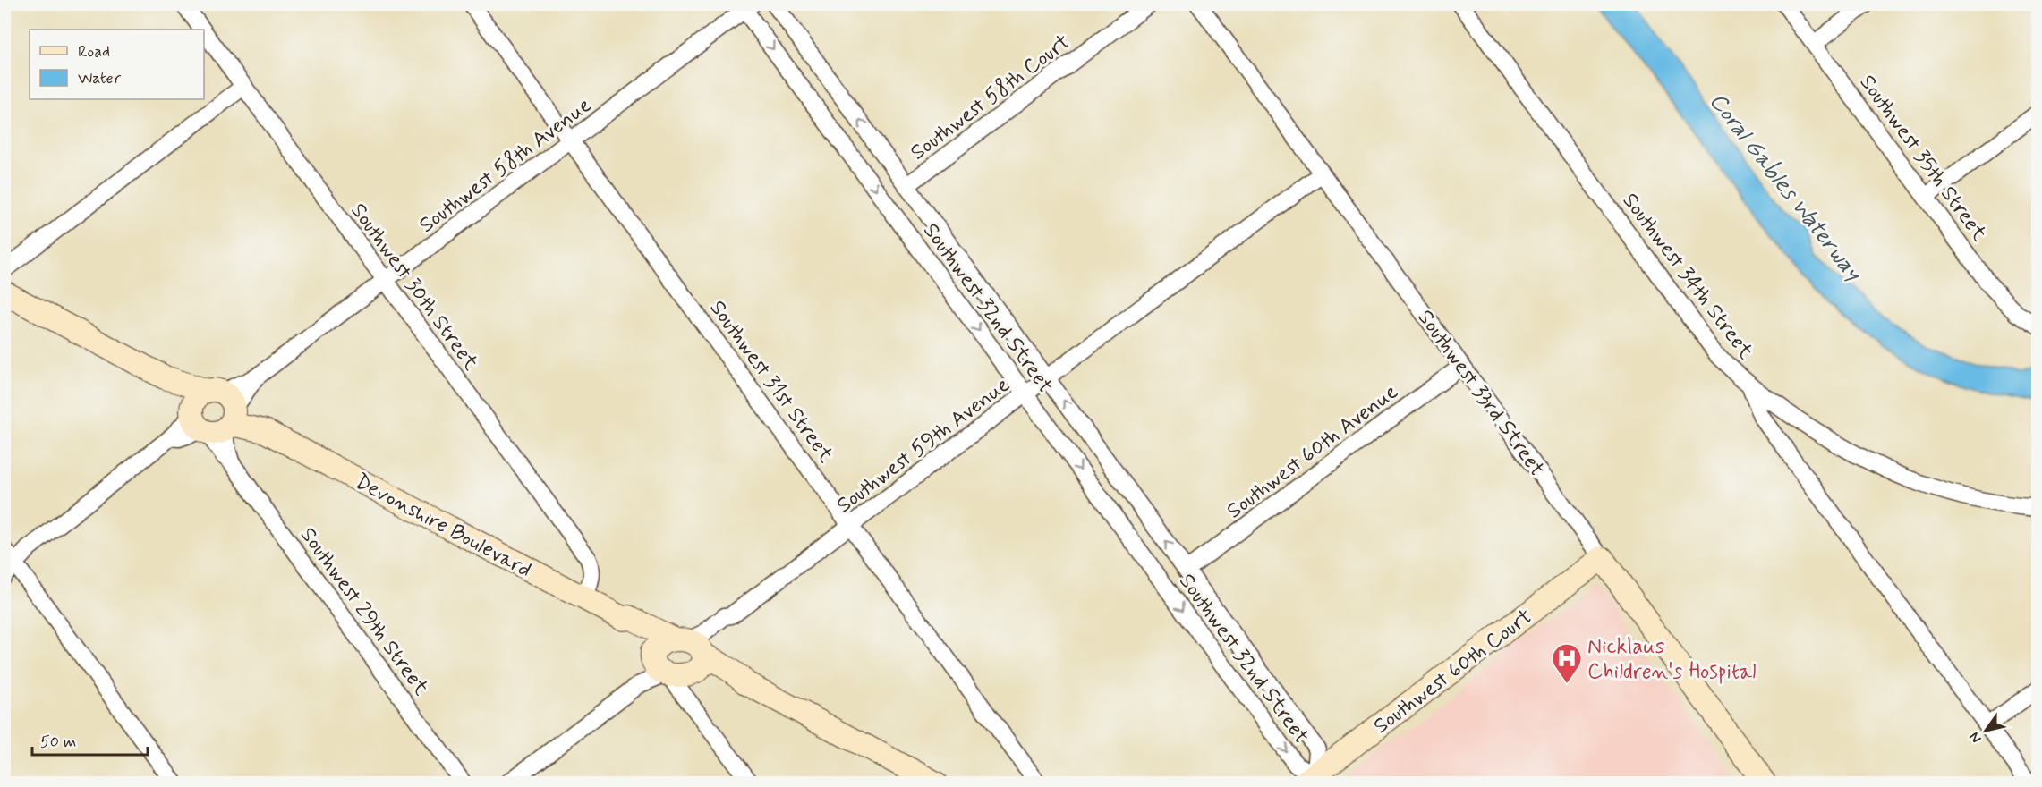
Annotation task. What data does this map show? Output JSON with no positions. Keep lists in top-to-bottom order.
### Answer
{
  "streets": {
    "street": [
      "Southwest 58th Court",
      "Southwest 35th Street",
      "Southwest 58th Avenue",
      "Southwest 34th Street",
      "Southwest 30th Street",
      "Southwest 32nd Street",
      "Southwest 31st Street",
      "Southwest 33rd Street",
      "Southwest 59th Avenue",
      "Southwest 60th Avenue",
      "Devonshire Boulevard",
      "Southwest 29th Street",
      "Southwest 60th Court"
    ]
  },
  "crossings": [
    ["Southwest 58th Court", "Southwest 32nd Street"],
    ["Southwest 58th Avenue", "Southwest 30th Street"],
    ["Southwest 58th Avenue", "Southwest 32nd Street"],
    ["Southwest 58th Avenue", "Southwest 31st Street"],
    ["Southwest 58th Avenue", "Devonshire Boulevard"],
    ["Southwest 58th Avenue", "Southwest 29th Street"],
    ["Southwest 30th Street", "Devonshire Boulevard"],
    ["Southwest 32nd Street", "Southwest 59th Avenue"],
    ["Southwest 32nd Street", "Southwest 60th Avenue"],
    ["Southwest 32nd Street", "Southwest 60th Court"],
    ["Southwest 31st Street", "Southwest 59th Avenue"],
    ["Southwest 33rd Street", "Southwest 59th Avenue"],
    ["Southwest 33rd Street", "Southwest 60th Avenue"],
    ["Southwest 33rd Street", "Southwest 60th Court"],
    ["Southwest 59th Avenue", "Devonshire Boulevard"],
    ["Devonshire Boulevard", "Southwest 29th Street"]
  ],
  "water": ["Coral Gables Waterway"],
  "places": {
    "hospital": ["Nicklaus Children's Hospital"]
  },
  "legend": ["Road", "Water"],
  "scale_bar": "50 m",
  "north": "bottom left"
}
